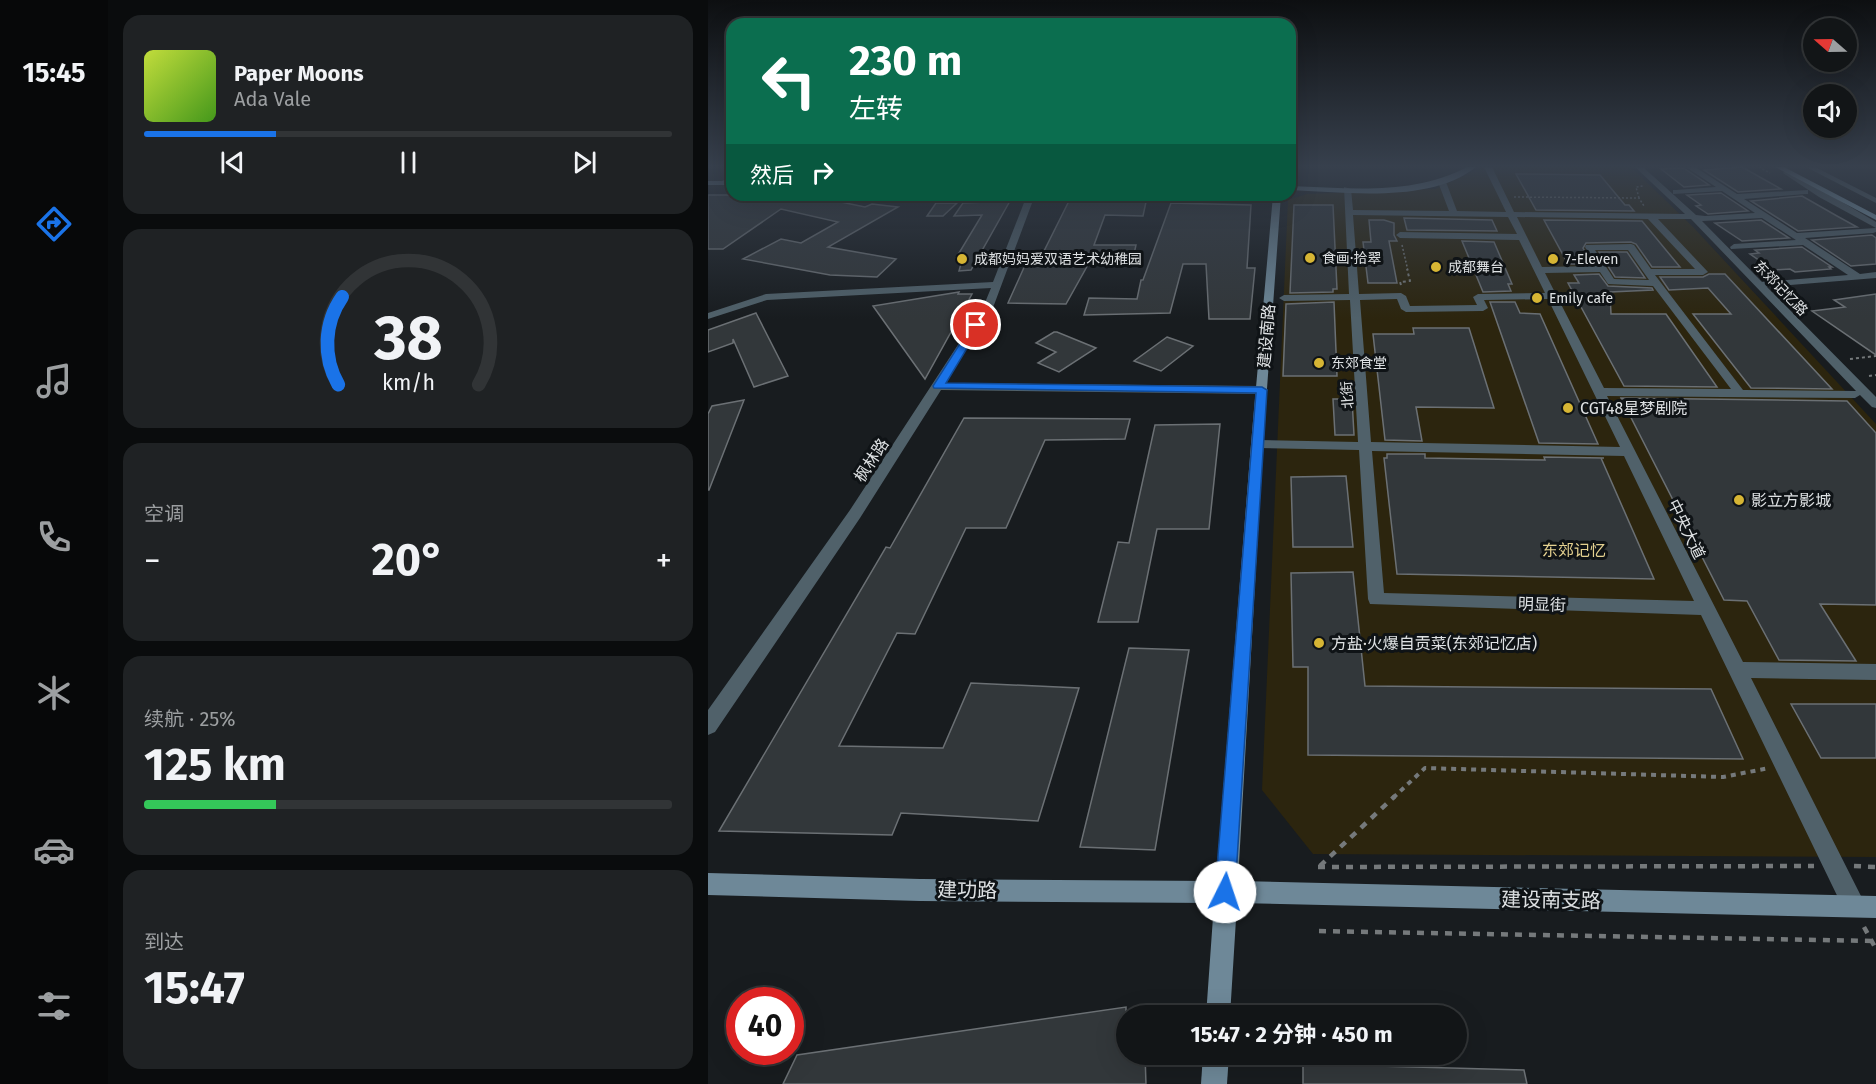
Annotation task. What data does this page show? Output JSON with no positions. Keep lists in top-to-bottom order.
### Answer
{
  "streets": {
    "street": [
      "东郊记忆路",
      "建设南路",
      "北街",
      "枫林路",
      "中央大道",
      "明显街",
      "建功路",
      "建设南支路"
    ]
  },
  "crossings": [
    ["建设南路", "建功路"],
    ["建设南路", "建设南支路"],
    ["北街", "明显街"],
    ["中央大道", "明显街"],
    ["中央大道", "建设南支路"],
    ["建功路", "建设南支路"]
  ],
  "parks": ["东郊记忆"],
  "places": [
    "食画·拾翠",
    "成都妈妈爱双语艺术幼稚园",
    "7-Eleven",
    "成都舞台",
    "Emily cafe",
    "东郊食堂",
    "CGT48星梦剧院",
    "影立方影城",
    "方盐·火爆自贡菜(东郊记忆店)"
  ],
  "north": "left",
  "page": {
    "tabs": "15:45",
    "turn": ["230 m", "左转"],
    "song": ["Paper Moons", "Ada Vale"],
    "then": "然后",
    "tile": [
      "空调",
      ["续航 · 25%", "125 km"],
      ["到达", "15:47"]
    ],
    "heat": ["−", "20°", "+"],
    "limit": "40",
    "trip": "15:47 · 2 分钟 · 450 m",
    "gauge": ["38", "km/h"]
  }
}
